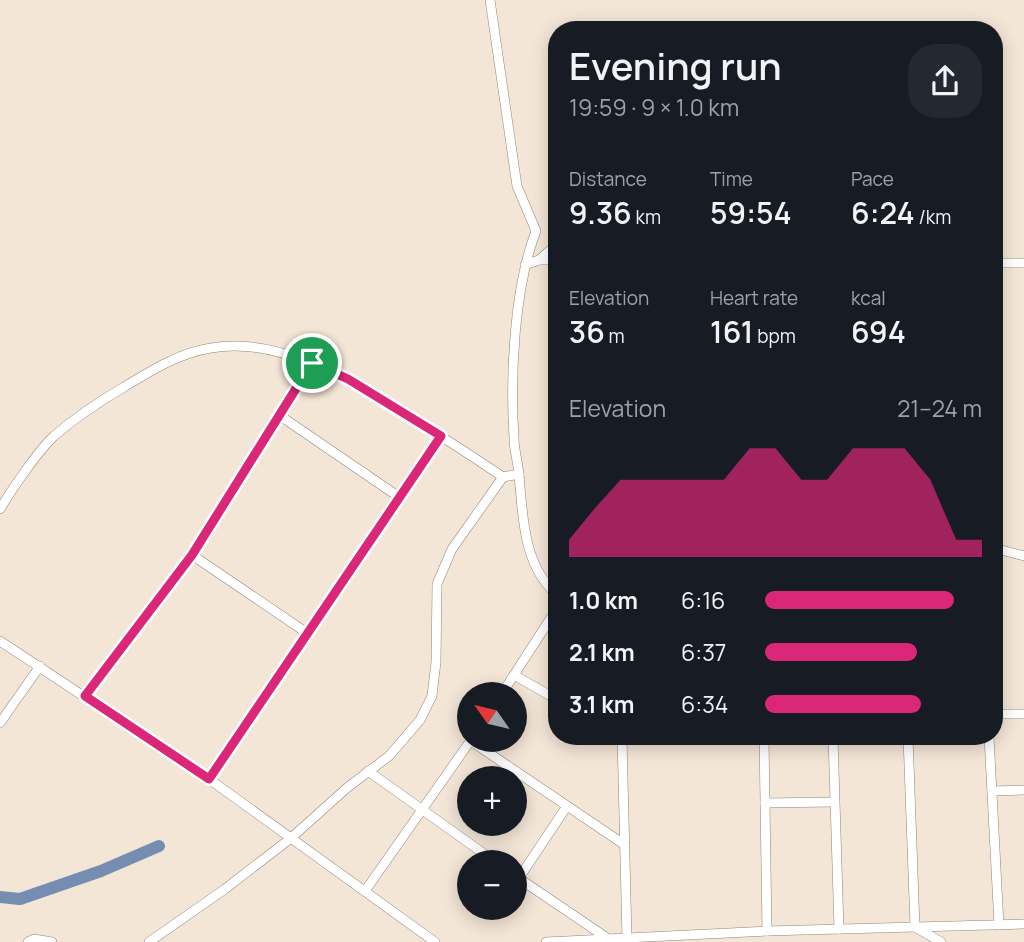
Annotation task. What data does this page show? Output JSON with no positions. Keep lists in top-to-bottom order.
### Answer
{
  "north": "top left",
  "page": {
    "heading": ["Evening run", "19:59 · 9 × 1.0 km"],
    "stats": [
      ["Distance", "9.36 km"],
      ["Time", "59:54"],
      ["Pace", "6:24 /km"],
      ["Elevation", "36 m"],
      ["Heart rate", "161 bpm"],
      ["kcal", "694"]
    ],
    "chart": ["Elevation", "21–24 m"],
    "list": [
      {
        "name": "1.0 km",
        "note": "6:16"
      },
      {
        "name": "2.1 km",
        "note": "6:37"
      },
      {
        "name": "3.1 km",
        "note": "6:34"
      }
    ],
    "map_buttons": ["+", "−"]
  }
}
